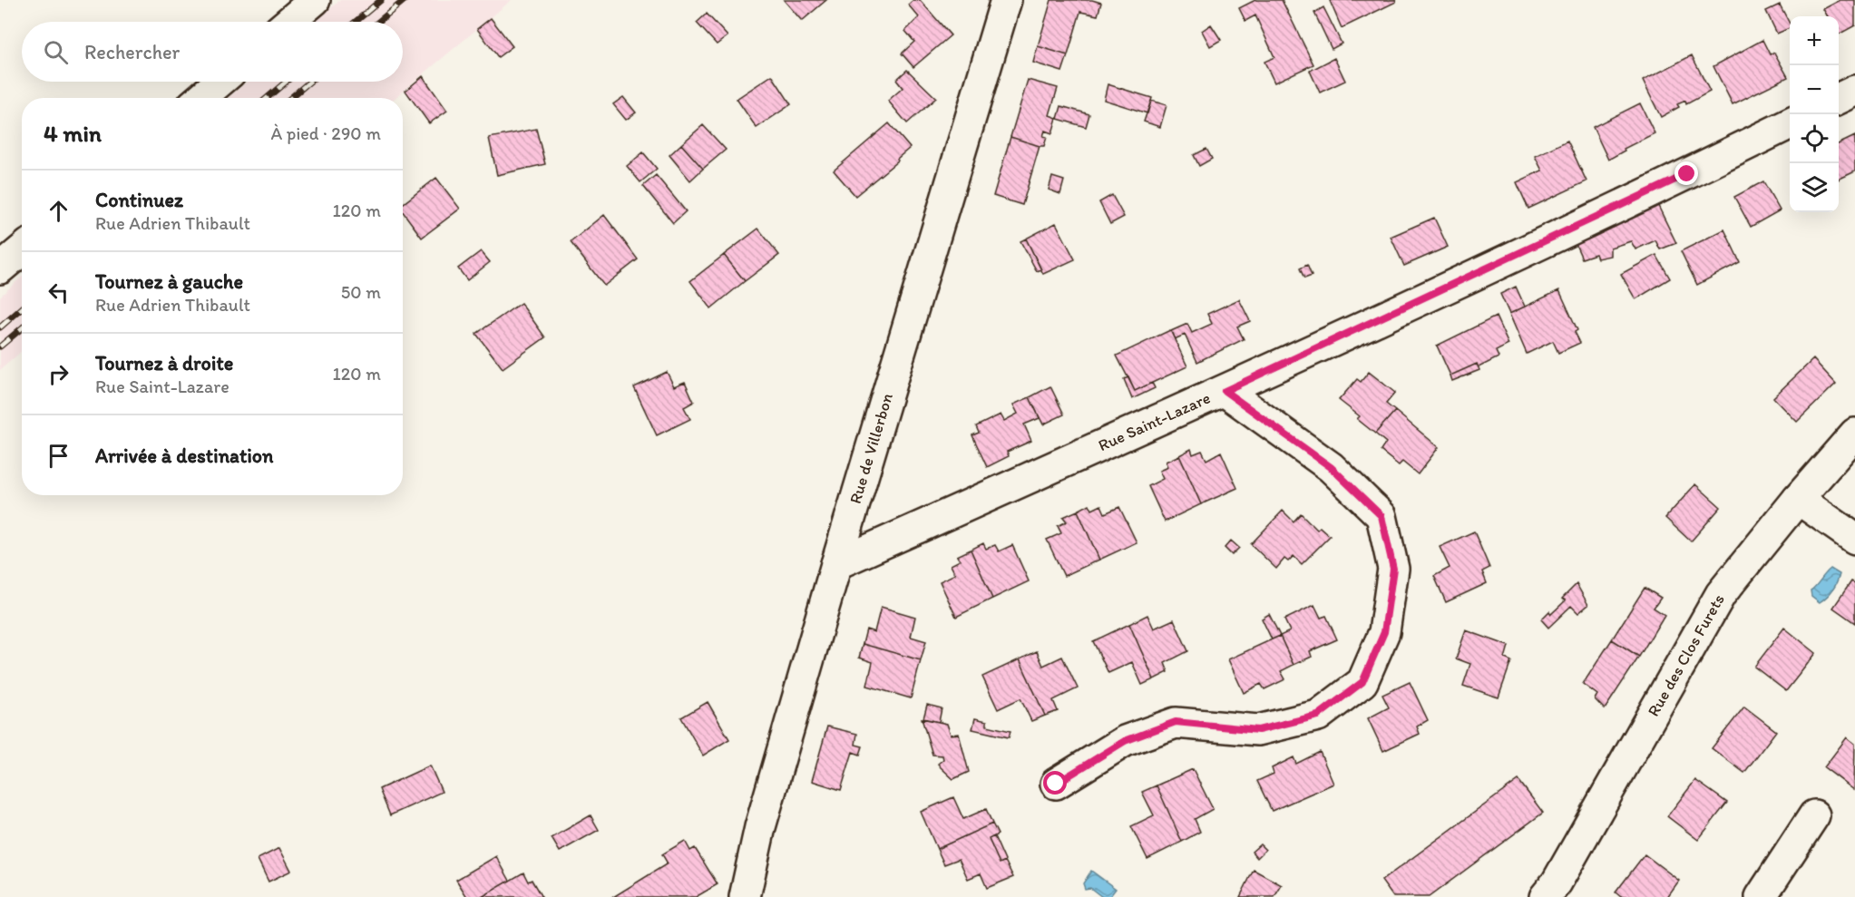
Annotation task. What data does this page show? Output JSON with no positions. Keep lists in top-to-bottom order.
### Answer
{
  "streets": {
    "street": ["Rue Saint-Lazare", "Rue de Villerbon", "Rue des Clos Furets"]
  },
  "crossings": [
    ["Rue Saint-Lazare", "Rue de Villerbon"]
  ],
  "page": {
    "map_buttons": ["+", "−"],
    "search": "Rechercher",
    "heading": ["4 min", "À pied · 290 m"],
    "list": [
      ["Continuez", "Rue Adrien Thibault", "120 m"],
      ["Tournez à gauche", "Rue Adrien Thibault", "50 m"],
      ["Tournez à droite", "Rue Saint-Lazare", "120 m"],
      "Arrivée à destination"
    ]
  }
}
